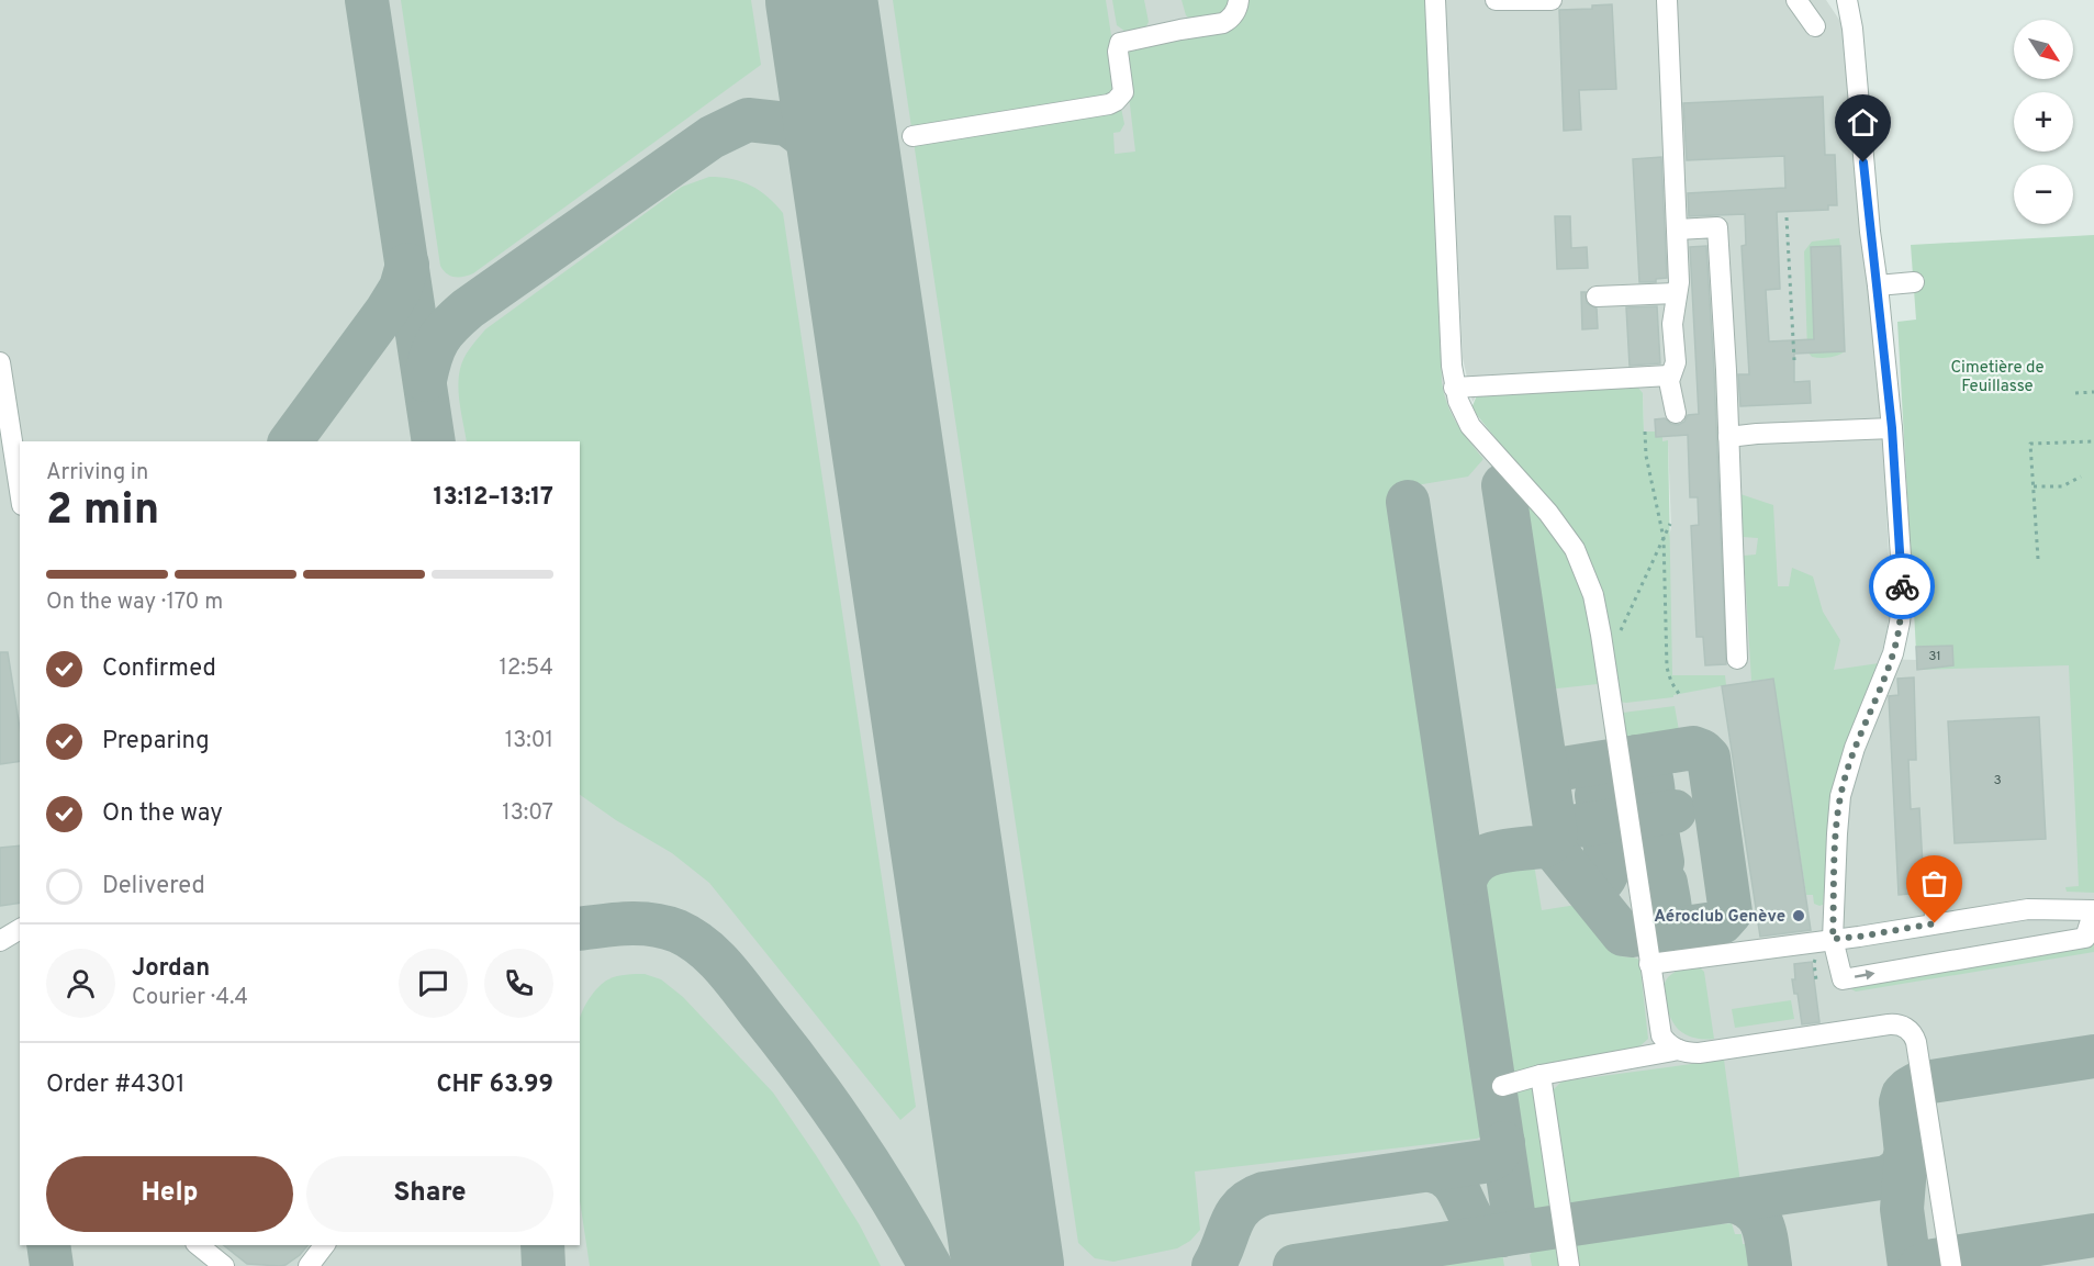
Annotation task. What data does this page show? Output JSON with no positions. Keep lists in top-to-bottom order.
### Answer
{
  "parks": ["Cimetière de Feuillasse"],
  "places": ["Aéroclub Genève"],
  "house_numbers": ["31", "3"],
  "north": "bottom right",
  "page": {
    "map_buttons": ["+", "−"],
    "heading": ["2 min", "Arriving in", "13:12–13:17"],
    "panel": [
      "Jordan",
      "Courier · 4.4",
      "Order #4301",
      "CHF 63.99"
    ],
    "bar": "On the way · 170 m",
    "list": [
      ["Confirmed", "12:54"],
      ["Preparing", "13:01"],
      ["On the way", "13:07"],
      "Delivered"
    ],
    "buttons": ["Help", "Share"]
  }
}
